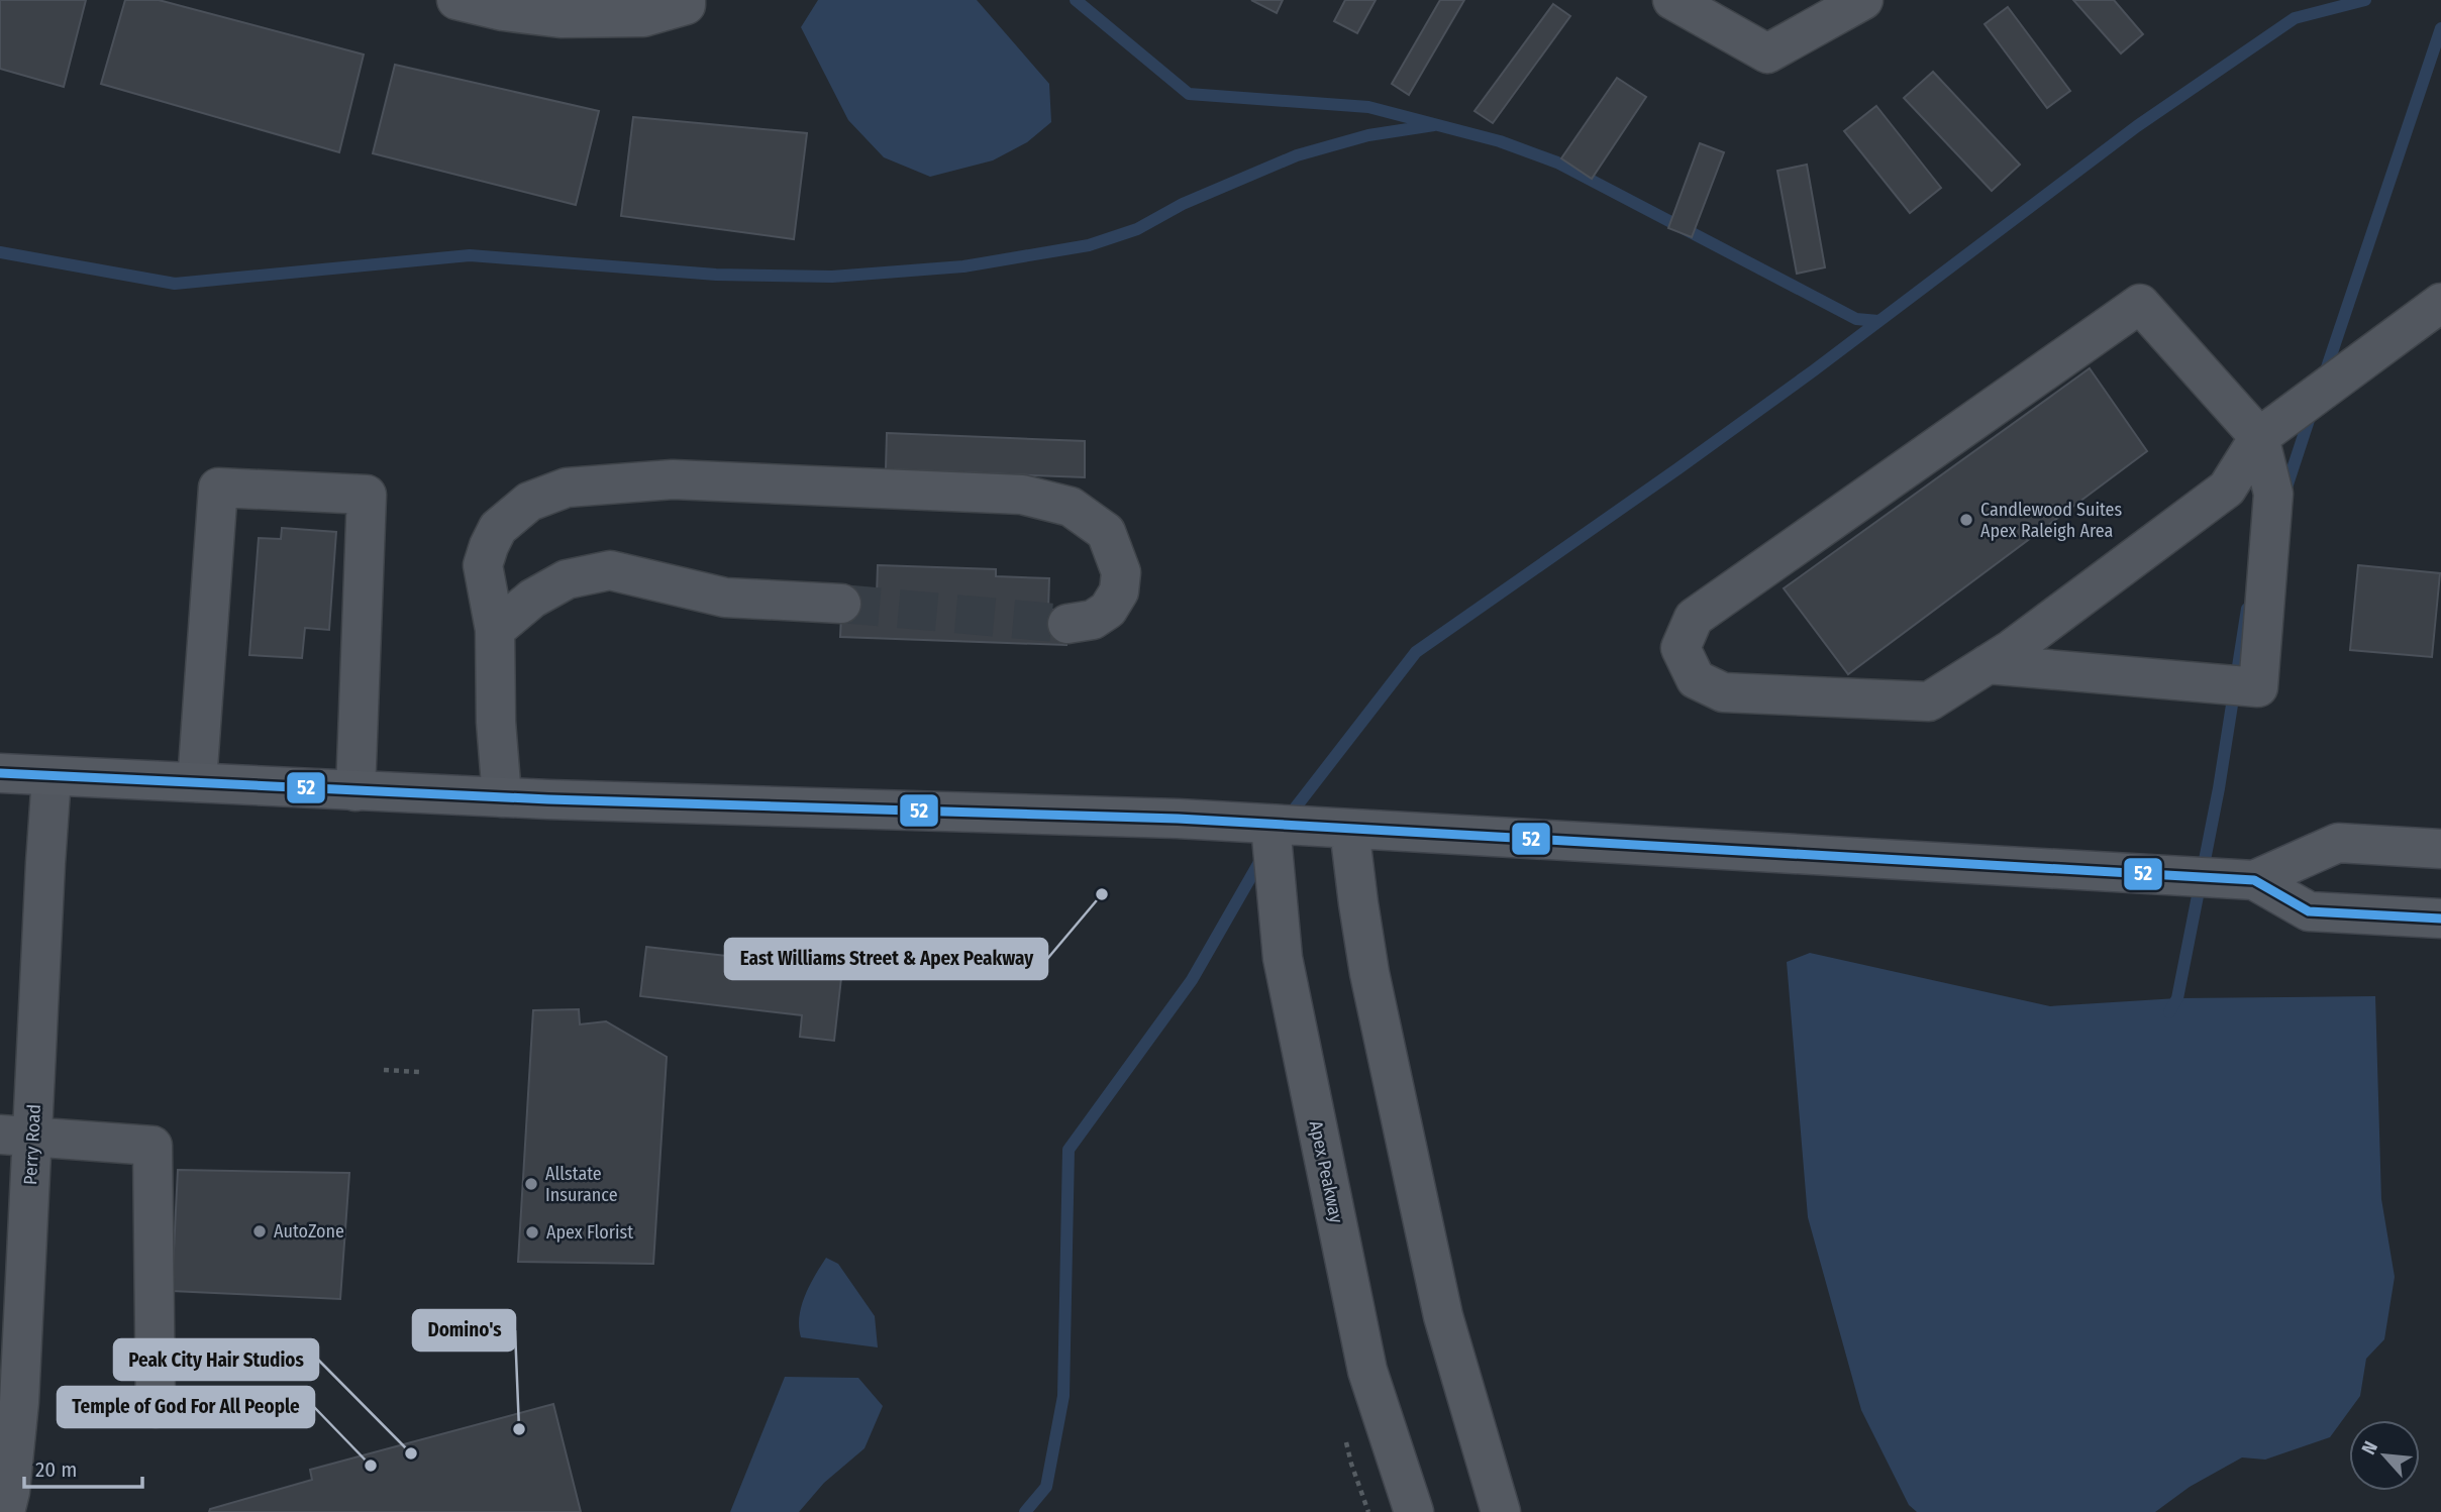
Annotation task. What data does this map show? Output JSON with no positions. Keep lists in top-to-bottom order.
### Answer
{
  "streets": {
    "main road": ["Apex Peakway"],
    "street": ["Perry Road"]
  },
  "places": [
    "Candlewood Suites Apex Raleigh Area",
    "East Williams Street & Apex Peakway",
    "Allstate Insurance",
    "AutoZone",
    "Apex Florist",
    "Domino's",
    "Peak City Hair Studios",
    "Temple of God For All People"
  ],
  "lines": ["transit line 52"],
  "scale_bar": "20 m",
  "north": "top left"
}
